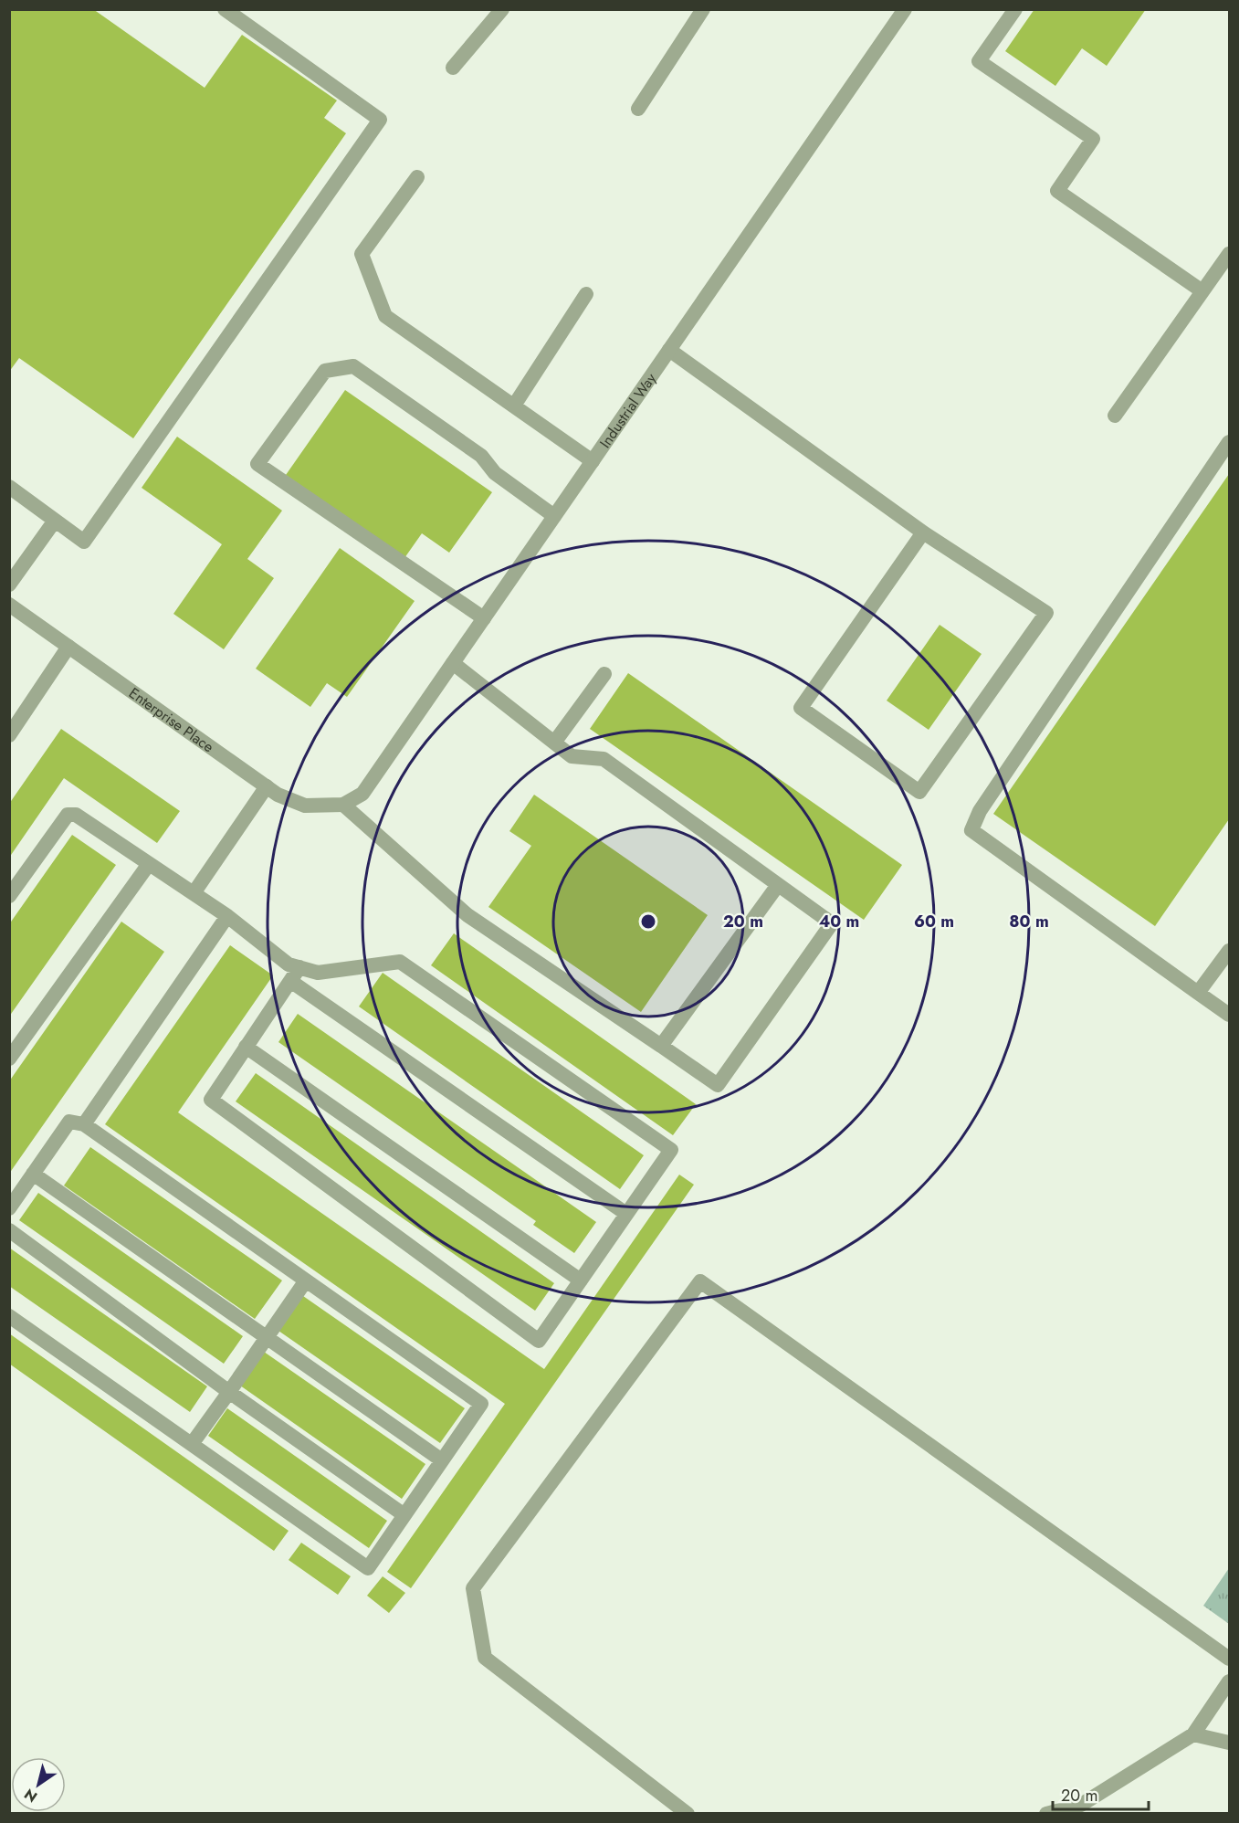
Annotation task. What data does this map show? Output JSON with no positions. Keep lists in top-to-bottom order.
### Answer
{
  "streets": {
    "street": ["Industrial Way", "Enterprise Place"]
  },
  "crossings": [
    ["Industrial Way", "Enterprise Place"]
  ],
  "scale_bar": "20 m",
  "north": "bottom left",
  "rings": [
    "20 m",
    "40 m",
    "60 m",
    "80 m"
  ]
}
